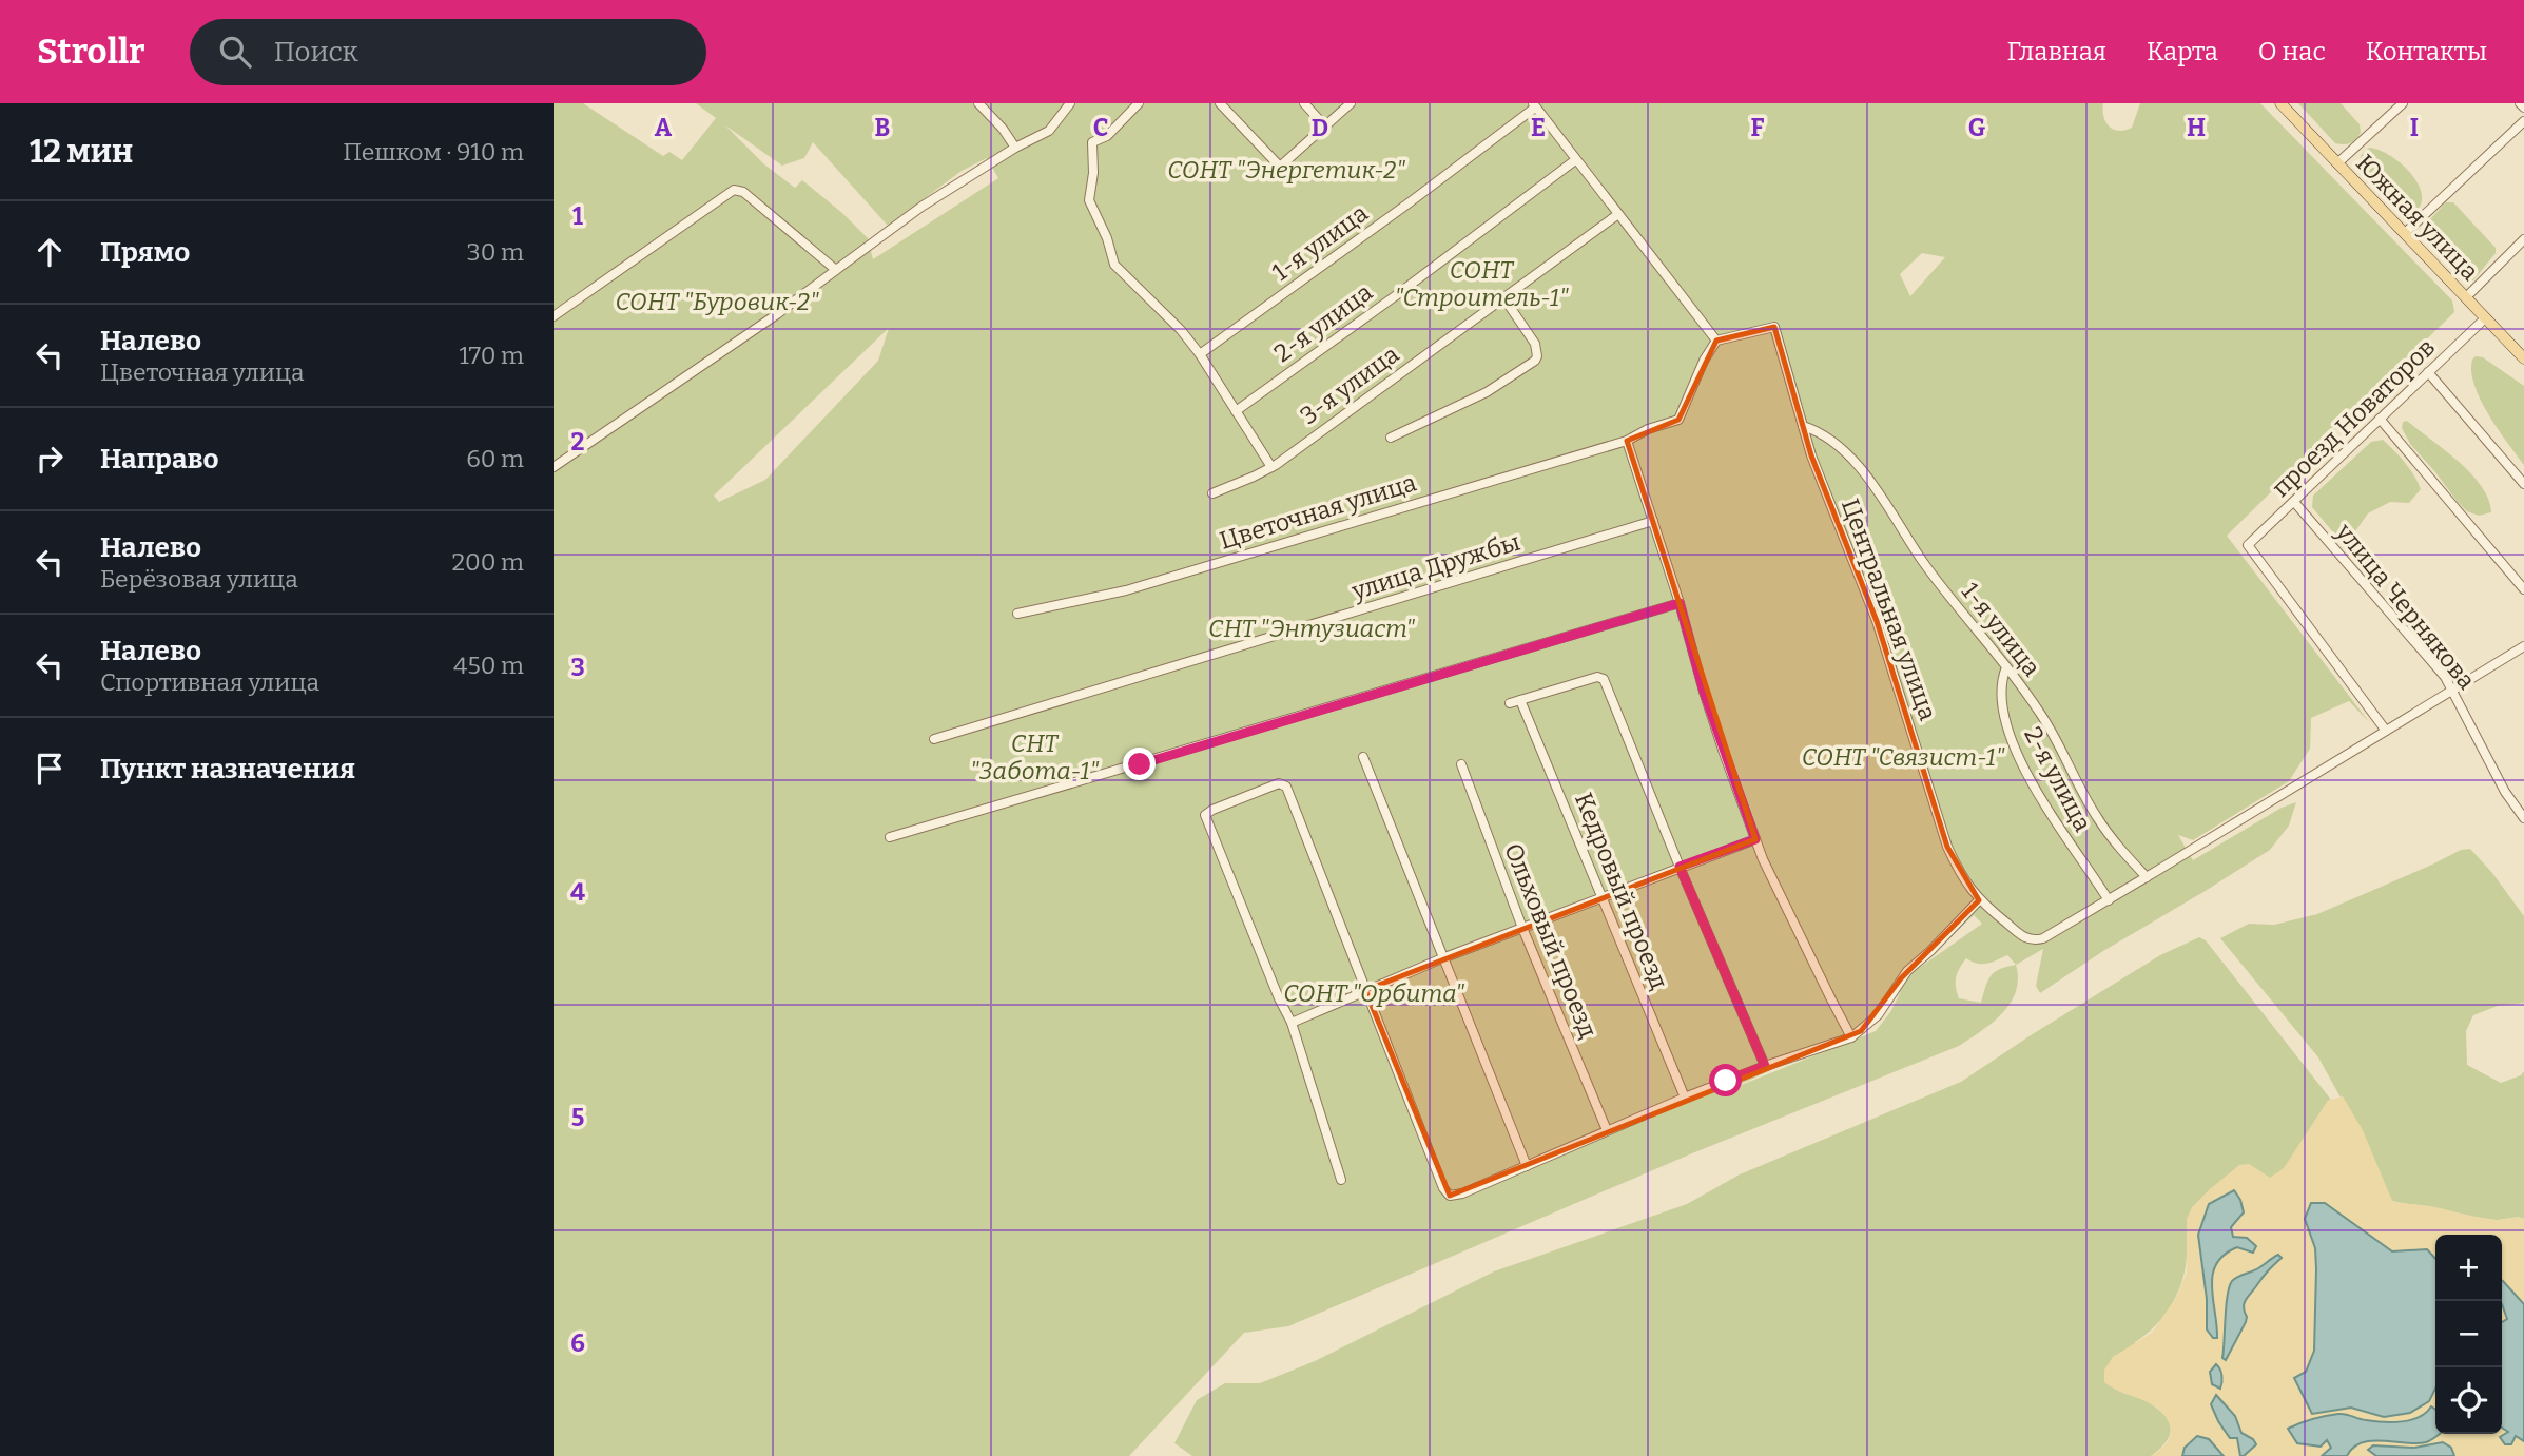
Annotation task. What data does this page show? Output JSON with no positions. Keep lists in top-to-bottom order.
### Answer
{
  "streets": {
    "main road": ["Южная улица"],
    "street": [
      "1-я улица",
      "2-я улица",
      "3-я улица",
      "проезд Новаторов",
      "Цветочная улица",
      "улица Дружбы",
      "улица Чернякова",
      "Центральная улица",
      "Кедровый проезд",
      "Ольховый проезд"
    ]
  },
  "crossings": [
    ["Южная улица", "проезд Новаторов"],
    ["1-я улица", "2-я улица"],
    ["1-я улица", "Центральная улица"],
    ["2-я улица", "Центральная улица"],
    ["проезд Новаторов", "улица Чернякова"],
    ["Цветочная улица", "Центральная улица"]
  ],
  "parks": [
    "СОНТ \"Энергетик-2\"",
    "СОНТ \"Строитель-1\"",
    "СОНТ \"Буровик-2\"",
    "СНТ \"Энтузиаст\"",
    "СНТ \"Забота-1\"",
    "СОНТ \"Связист-1\"",
    "СОНТ \"Орбита\""
  ],
  "page": {
    "header": "Strollr",
    "search": "Поиск",
    "nav": [
      "Главная",
      "Карта",
      "О нас",
      "Контакты"
    ],
    "heading": ["12 мин", "Пешком · 910 m"],
    "list": [
      ["Прямо", "30 m"],
      ["Налево", "Цветочная улица", "170 m"],
      ["Направо", "60 m"],
      ["Налево", "Берёзовая улица", "200 m"],
      ["Налево", "Спортивная улица", "450 m"],
      "Пункт назначения"
    ],
    "map_buttons": ["+", "−"]
  },
  "grid": {
    "columns": [
      "A",
      "B",
      "C",
      "D",
      "E",
      "F",
      "G",
      "H",
      "I"
    ],
    "rows": [
      "1",
      "2",
      "3",
      "4",
      "5",
      "6"
    ]
  }
}
